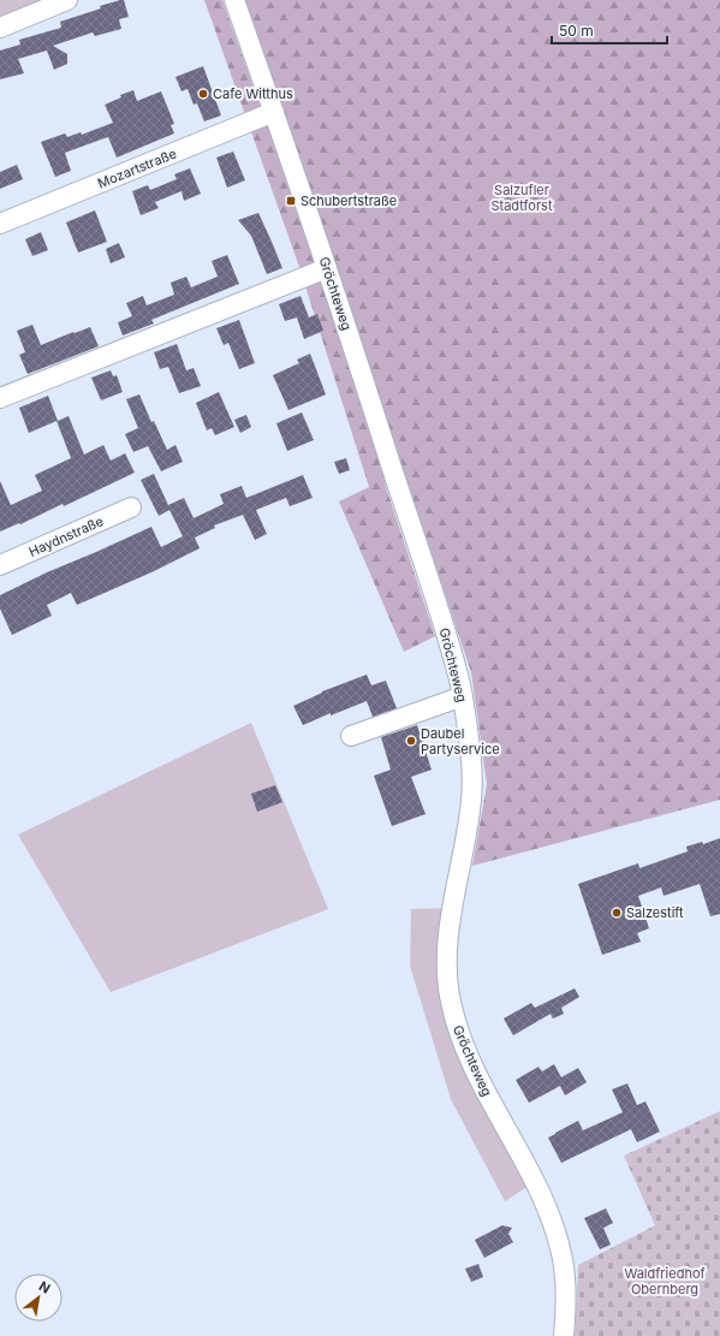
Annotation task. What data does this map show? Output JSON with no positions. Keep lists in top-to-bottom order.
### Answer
{
  "streets": {
    "street": ["Mozartstraße", "Gröchteweg", "Haydnstraße"]
  },
  "crossings": [
    ["Mozartstraße", "Gröchteweg"]
  ],
  "parks": ["Salzufler Stadtforst", "Waldfriedhof Obernberg"],
  "places": {
    "other": ["Cafe Witthus", "Daubel Partyservice", "Salzestift"],
    "transit": ["Schubertstraße"]
  },
  "scale_bar": "50 m",
  "north": "top right"
}
